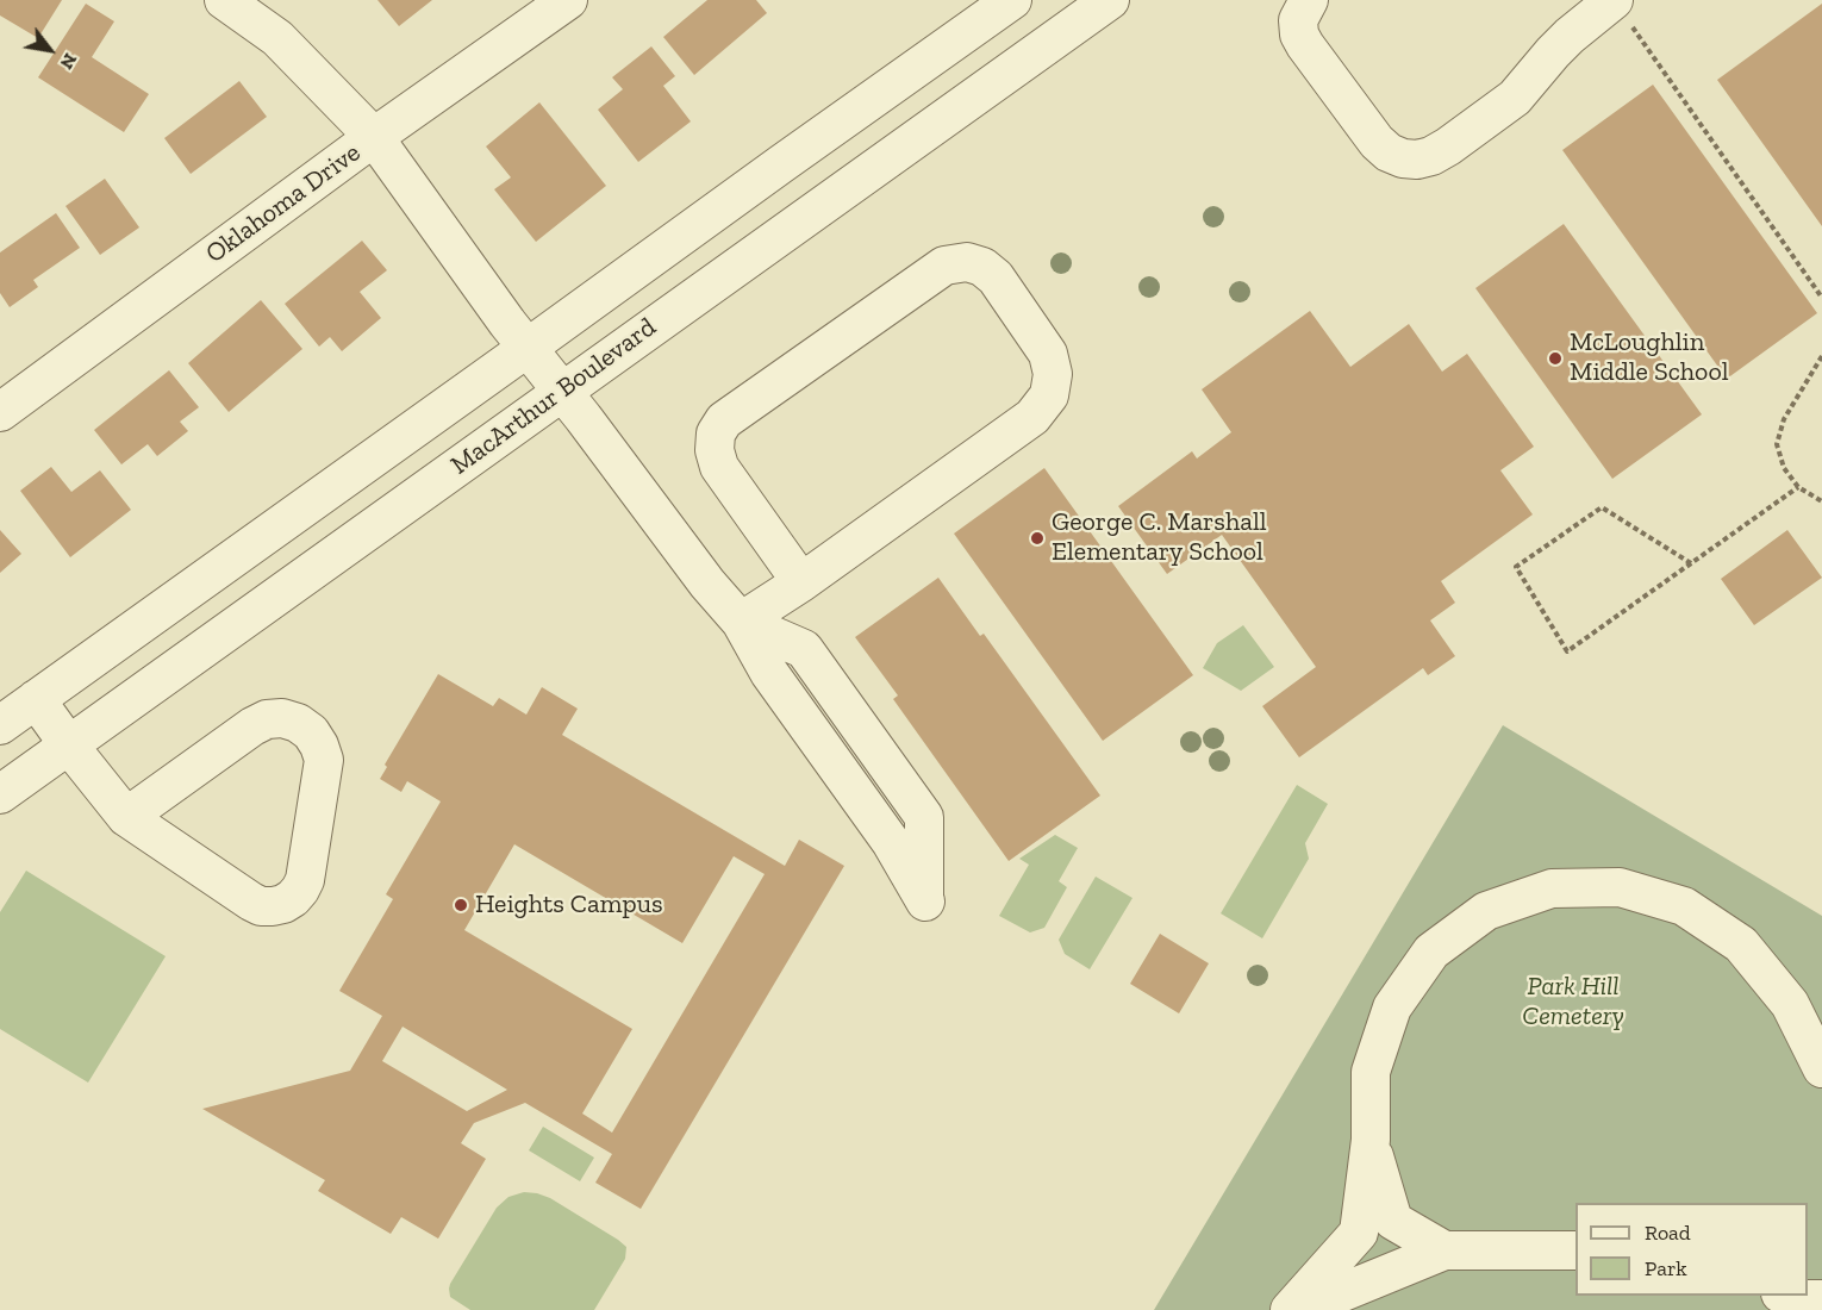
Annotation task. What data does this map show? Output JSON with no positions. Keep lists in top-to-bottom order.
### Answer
{
  "streets": {
    "street": ["Oklahoma Drive", "MacArthur Boulevard"]
  },
  "parks": ["Park Hill Cemetery"],
  "places": ["McLoughlin Middle School", "George C. Marshall Elementary School", "Heights Campus"],
  "legend": ["Road", "Park"],
  "north": "bottom right"
}
